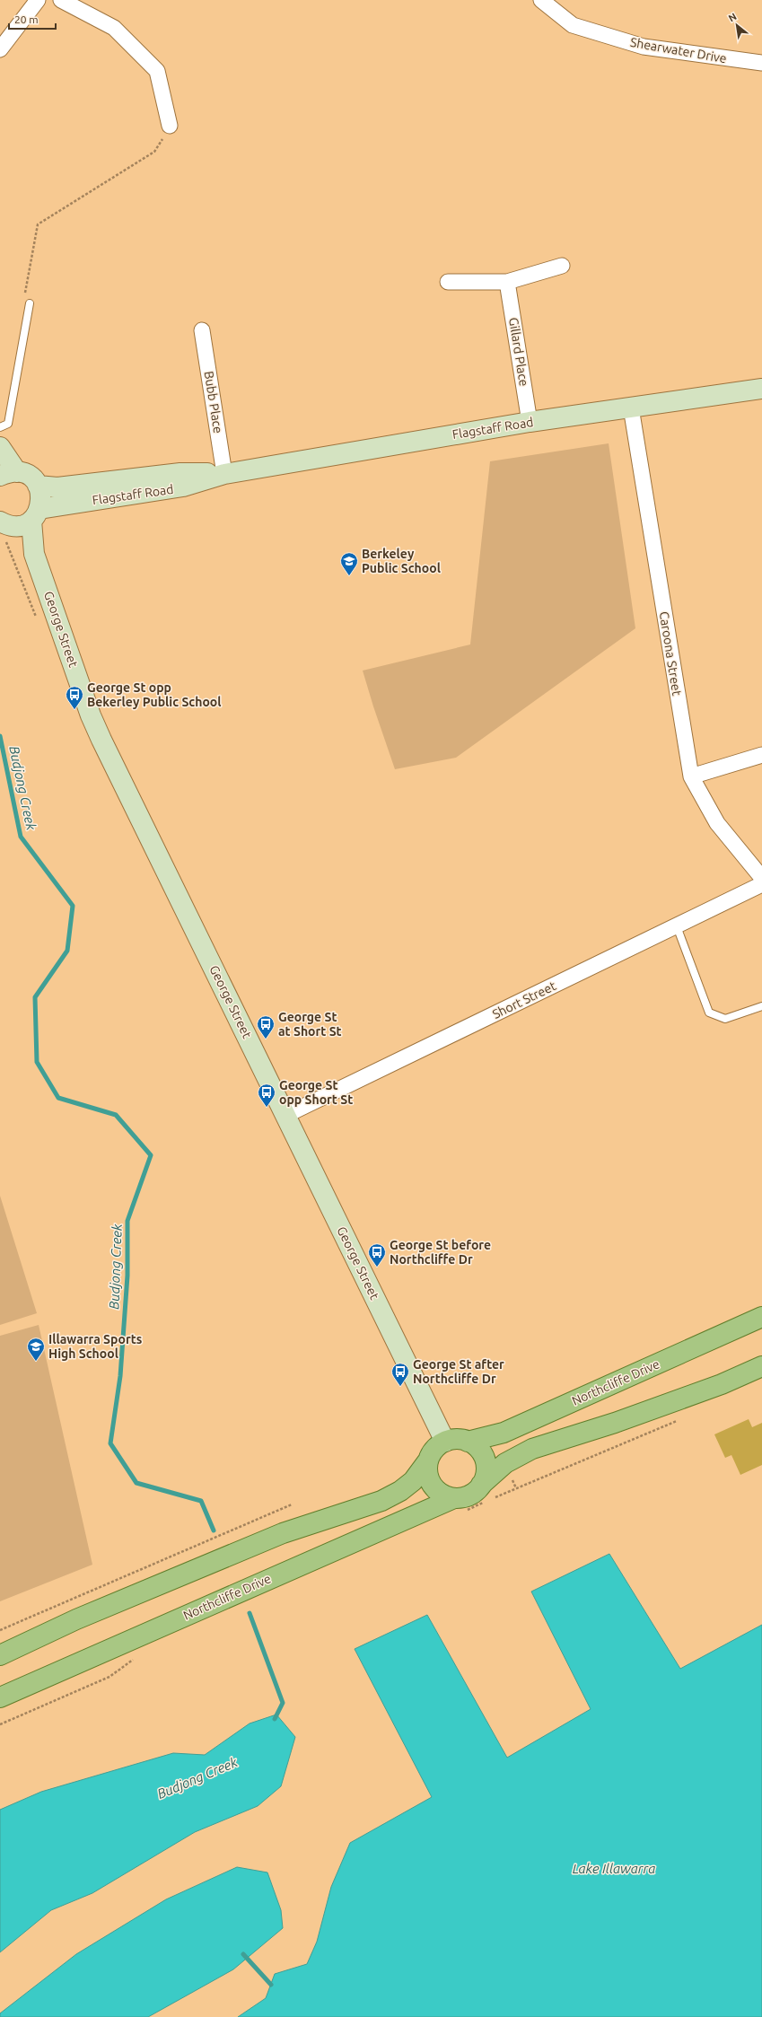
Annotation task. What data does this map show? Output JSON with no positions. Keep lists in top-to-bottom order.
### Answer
{
  "streets": {
    "main road": ["Flagstaff Road", "George Street", "Northcliffe Drive"],
    "street": [
      "Shearwater Drive",
      "Gillard Place",
      "Bubb Place",
      "Caroona Street",
      "Short Street"
    ]
  },
  "crossings": [
    ["Gillard Place", "Flagstaff Road"],
    ["Bubb Place", "Flagstaff Road"],
    ["Flagstaff Road", "George Street"],
    ["Flagstaff Road", "Caroona Street"],
    ["George Street", "Short Street"],
    ["George Street", "Northcliffe Drive"]
  ],
  "water": ["Budjong Creek", "Lake Illawarra"],
  "places": {
    "school or university": ["Berkeley Public School", "Illawarra Sports High School"],
    "bus stop": [
      "George St opp Bekerley Public School",
      "George St at Short St",
      "George St opp Short St",
      "George St before Northcliffe Dr",
      "George St after Northcliffe Dr"
    ]
  },
  "scale_bar": "20 m",
  "north": "top left"
}
